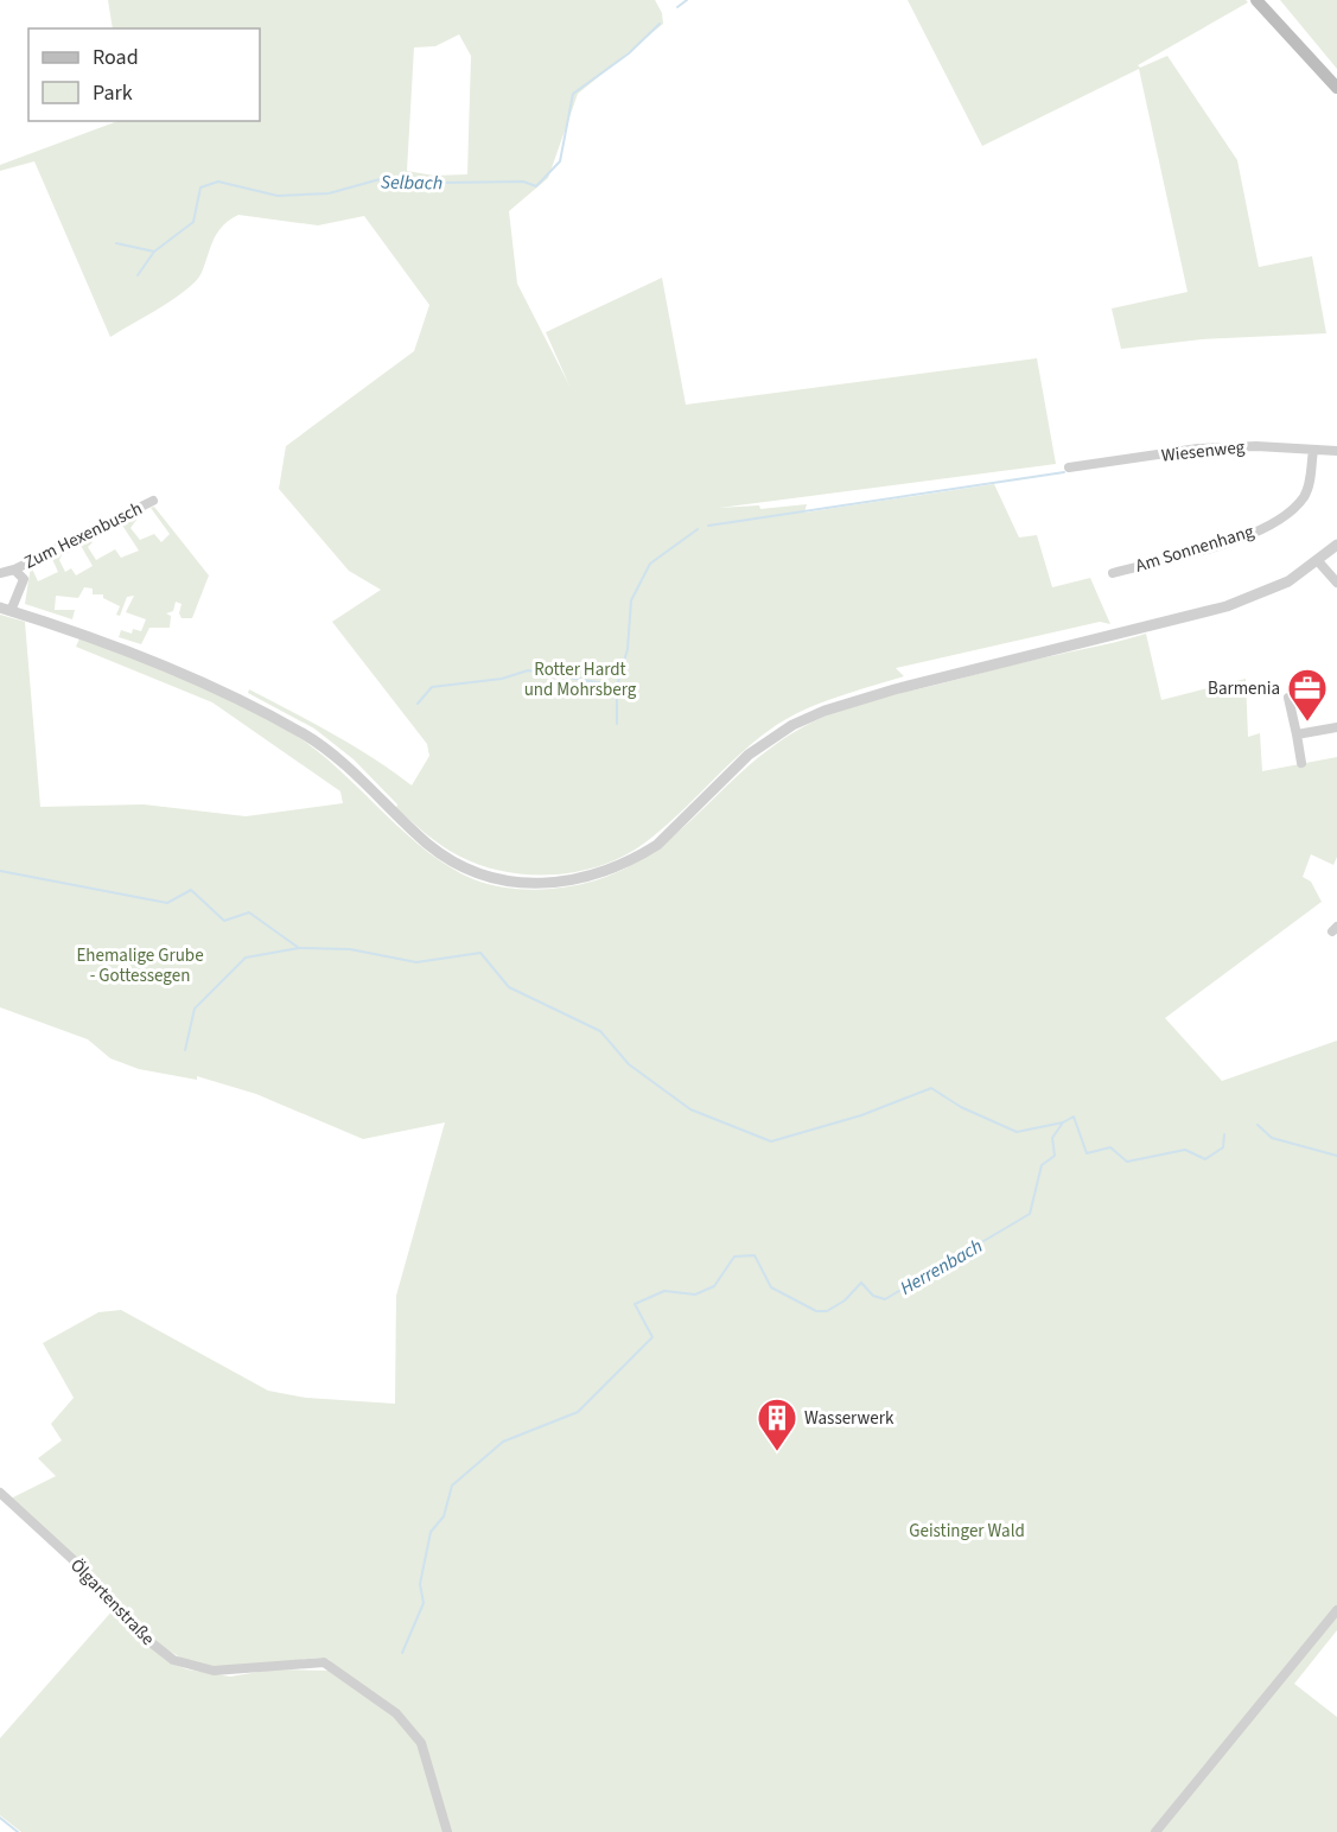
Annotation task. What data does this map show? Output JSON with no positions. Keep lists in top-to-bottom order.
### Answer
{
  "streets": {
    "street": [
      "Wiesenweg",
      "Zum Hexenbusch",
      "Am Sonnenhang",
      "Ölgartenstraße"
    ]
  },
  "crossings": [
    ["Wiesenweg", "Am Sonnenhang"]
  ],
  "water": ["Selbach", "Herrenbach"],
  "parks": ["Rotter Hardt und Mohrsberg", "Ehemalige Grube - Gottessegen", "Geistinger Wald"],
  "places": {
    "office": ["Barmenia"],
    "building": ["Wasserwerk"]
  },
  "legend": ["Road", "Park"]
}
